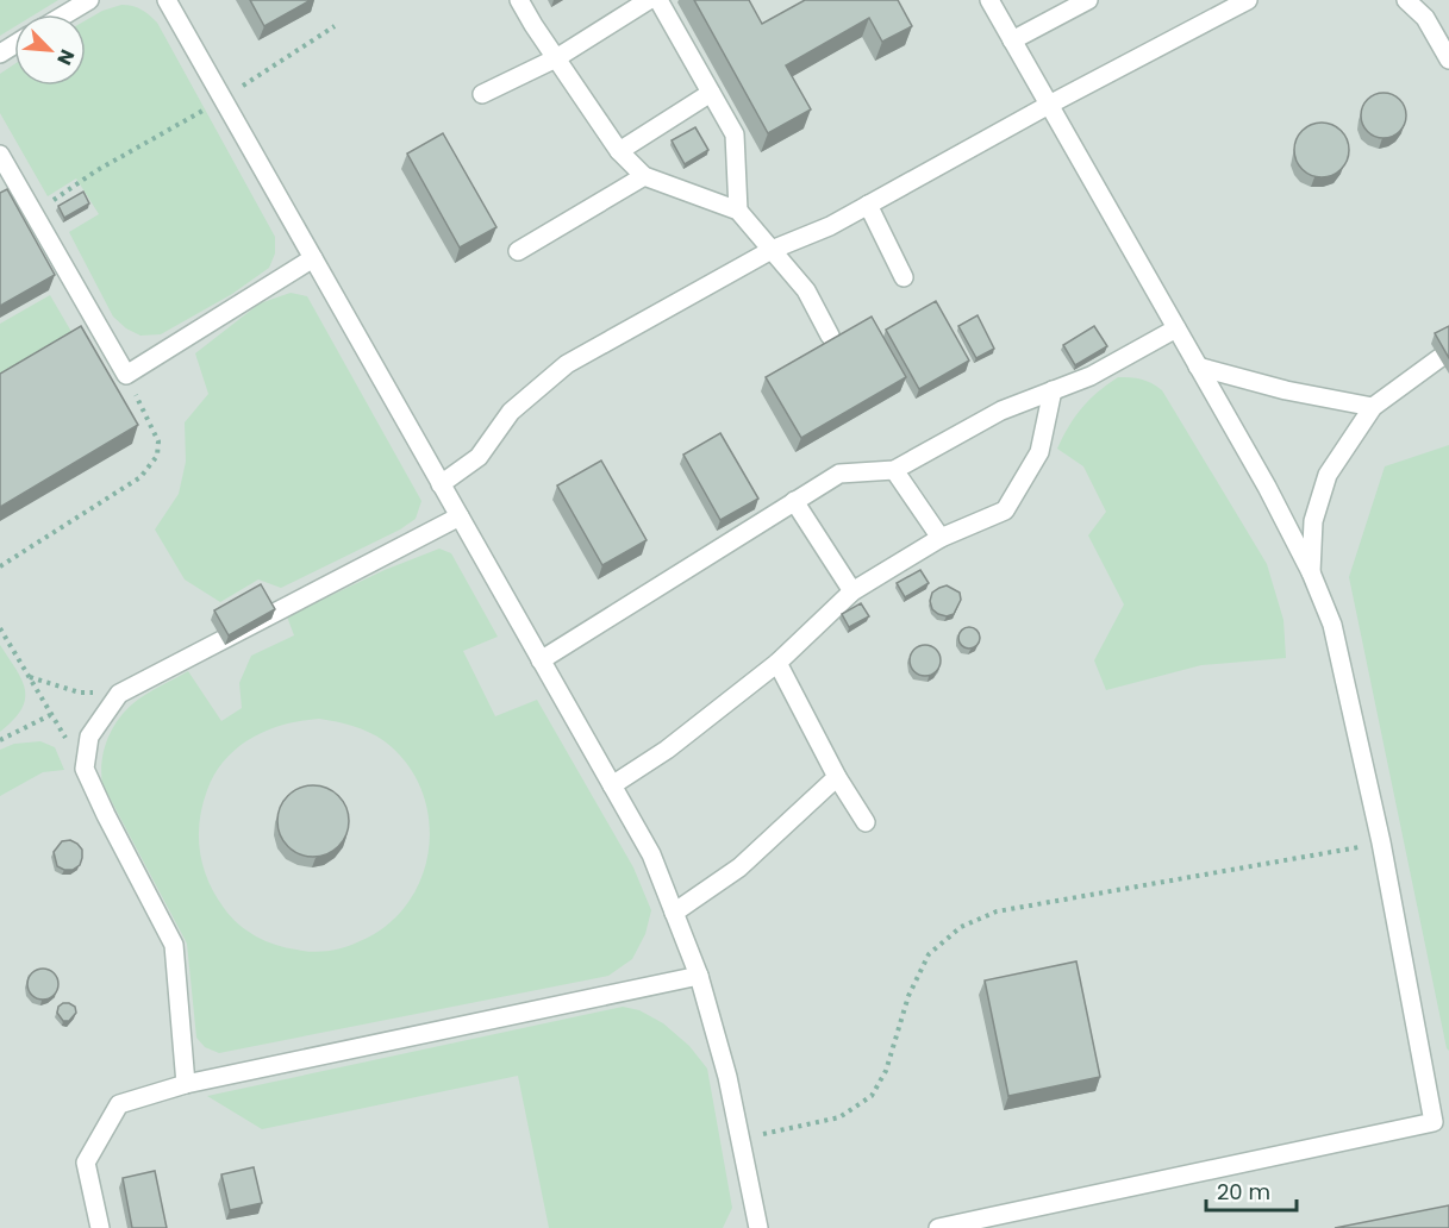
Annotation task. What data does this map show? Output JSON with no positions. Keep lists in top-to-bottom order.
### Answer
{
  "scale_bar": "20 m",
  "north": "bottom right"
}
